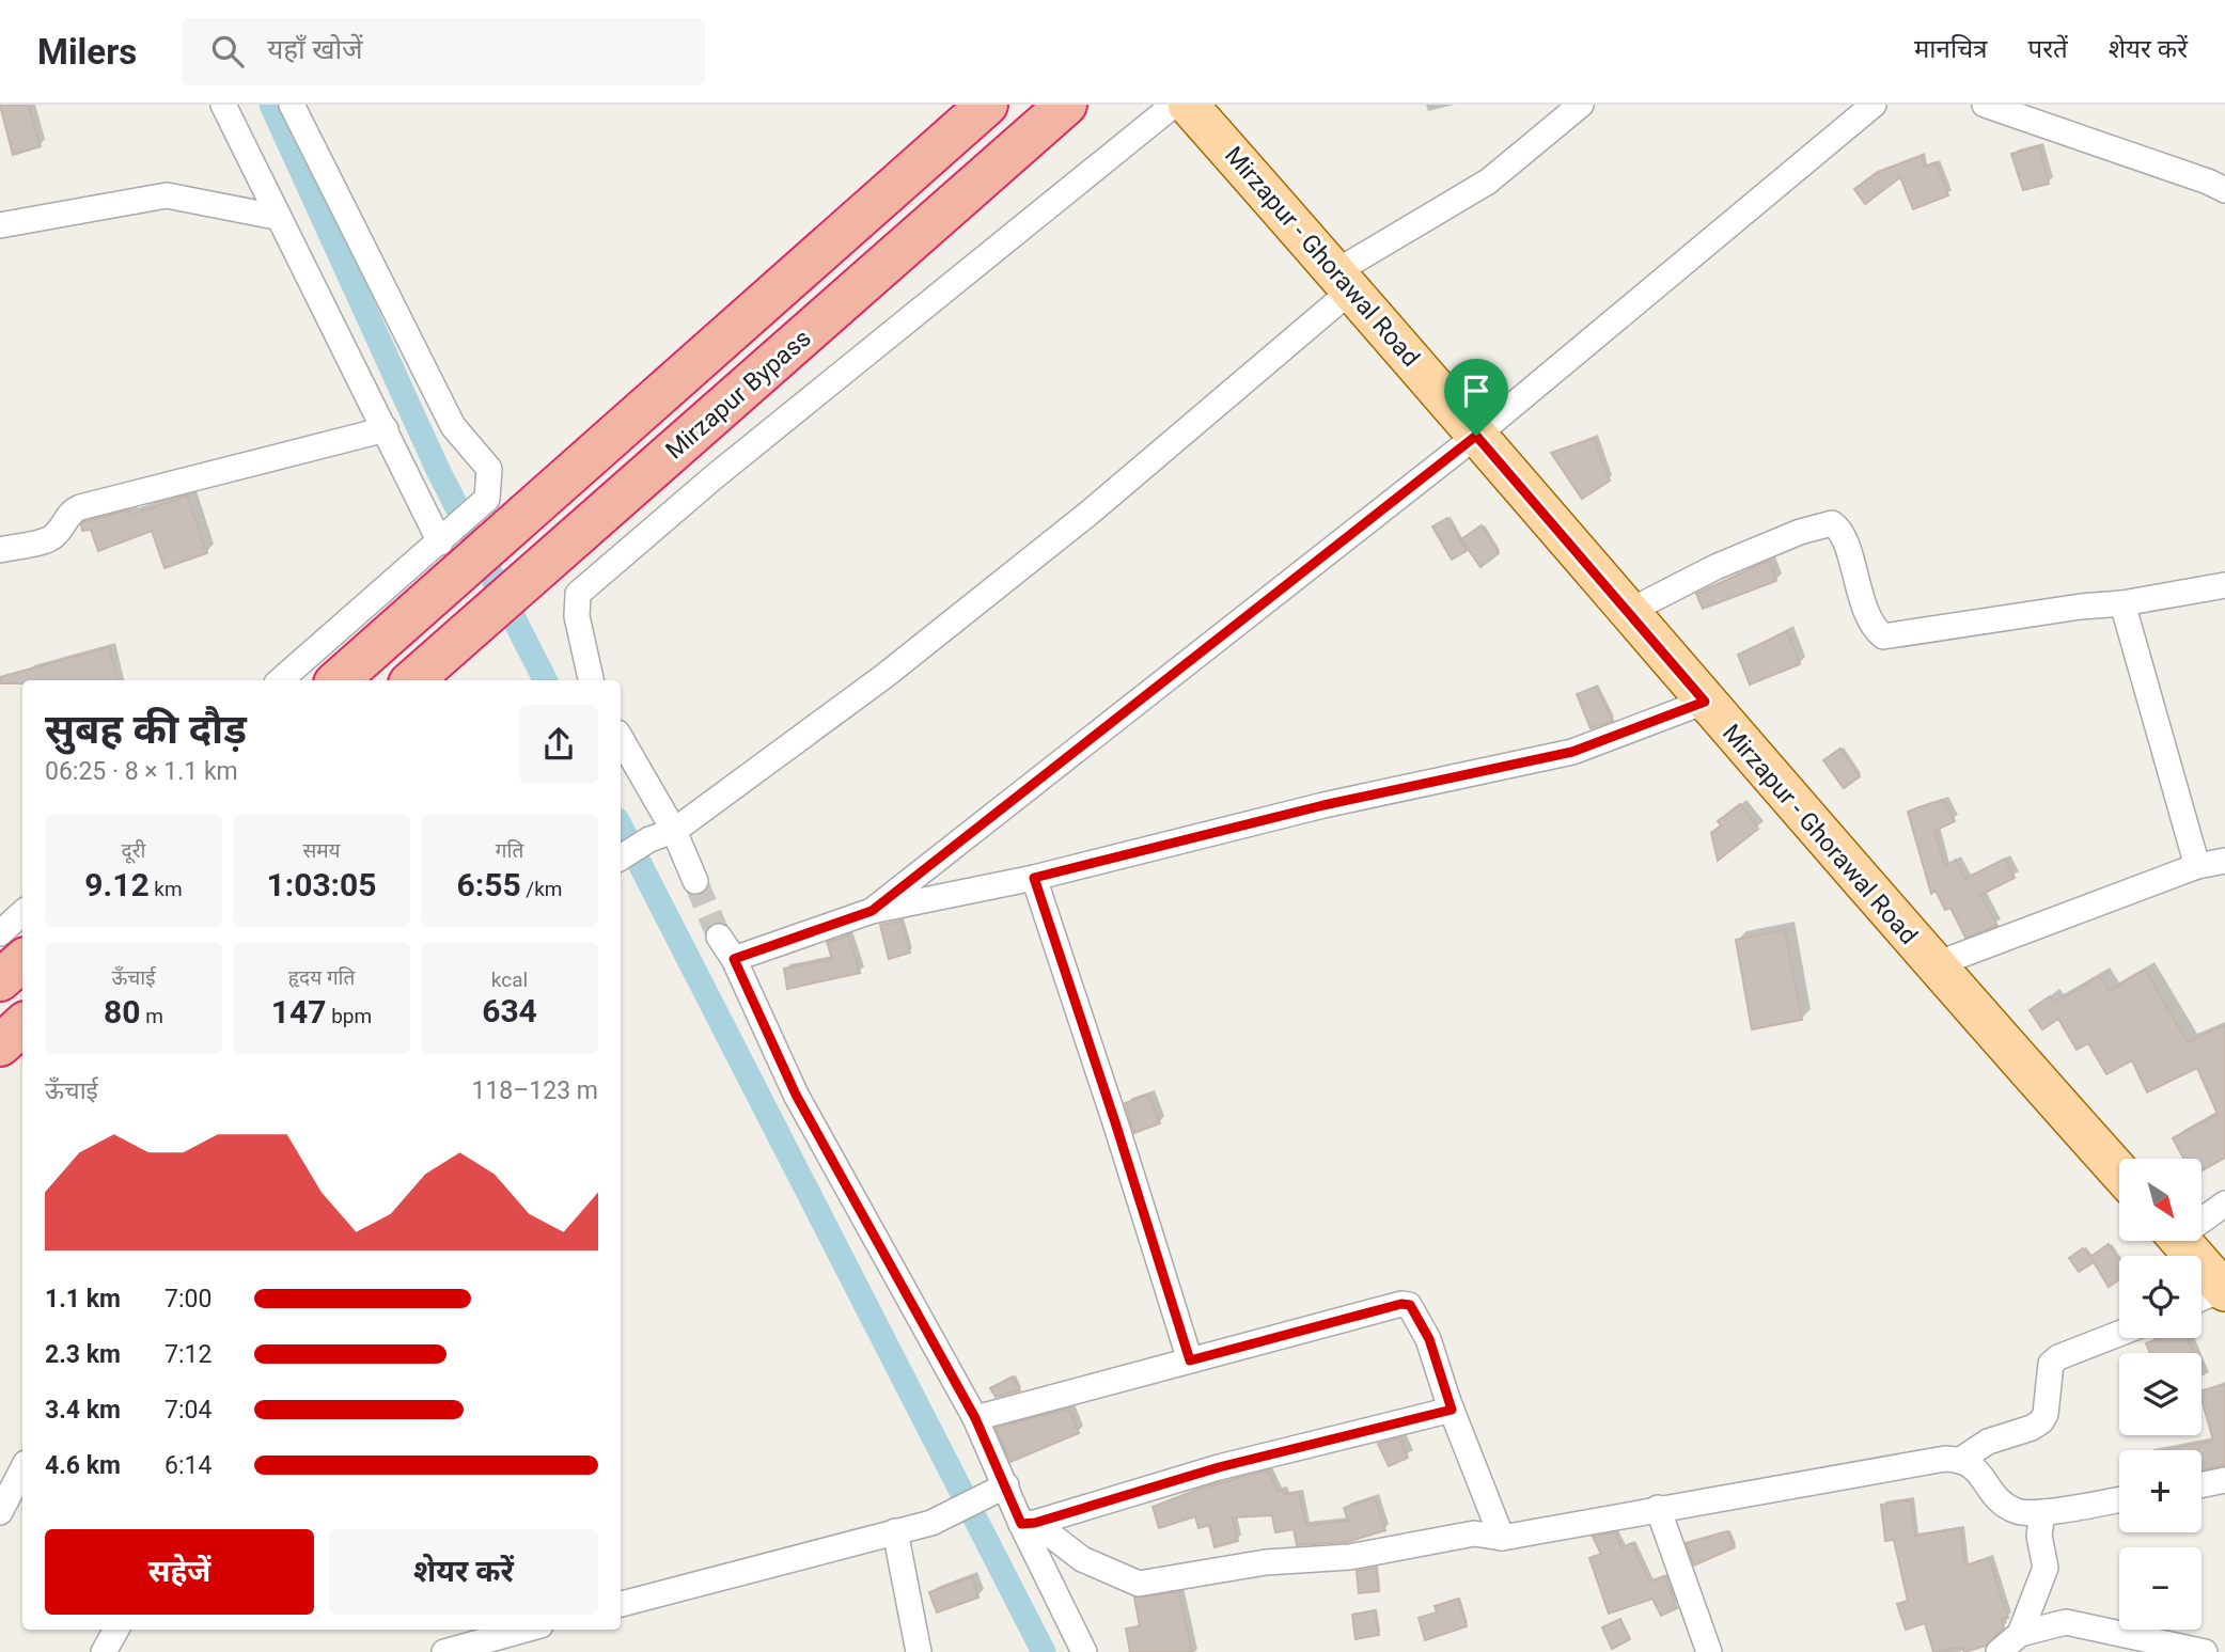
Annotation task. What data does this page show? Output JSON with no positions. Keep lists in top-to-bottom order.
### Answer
{
  "streets": {
    "highway": ["Mirzapur Bypass"],
    "main road": ["Mirzapur - Ghorawal Road"]
  },
  "north": "bottom right",
  "page": {
    "header": "Milers",
    "search": "यहाँ खोजें",
    "nav": ["मानचित्र", "परतें", "शेयर करें"],
    "heading": ["सुबह की दौड़", "06:25 · 8 × 1.1 km"],
    "stats": [
      ["दूरी", "9.12 km"],
      ["समय", "1:03:05"],
      ["गति", "6:55 /km"],
      ["ऊँचाई", "80 m"],
      ["हृदय गति", "147 bpm"],
      ["kcal", "634"]
    ],
    "chart": ["ऊँचाई", "118–123 m"],
    "map_buttons": ["+", "−"],
    "list": [
      {
        "name": "1.1 km",
        "note": "7:00"
      },
      {
        "name": "2.3 km",
        "note": "7:12"
      },
      {
        "name": "3.4 km",
        "note": "7:04"
      },
      {
        "name": "4.6 km",
        "note": "6:14"
      }
    ],
    "buttons": ["सहेजें", "शेयर करें"]
  }
}
